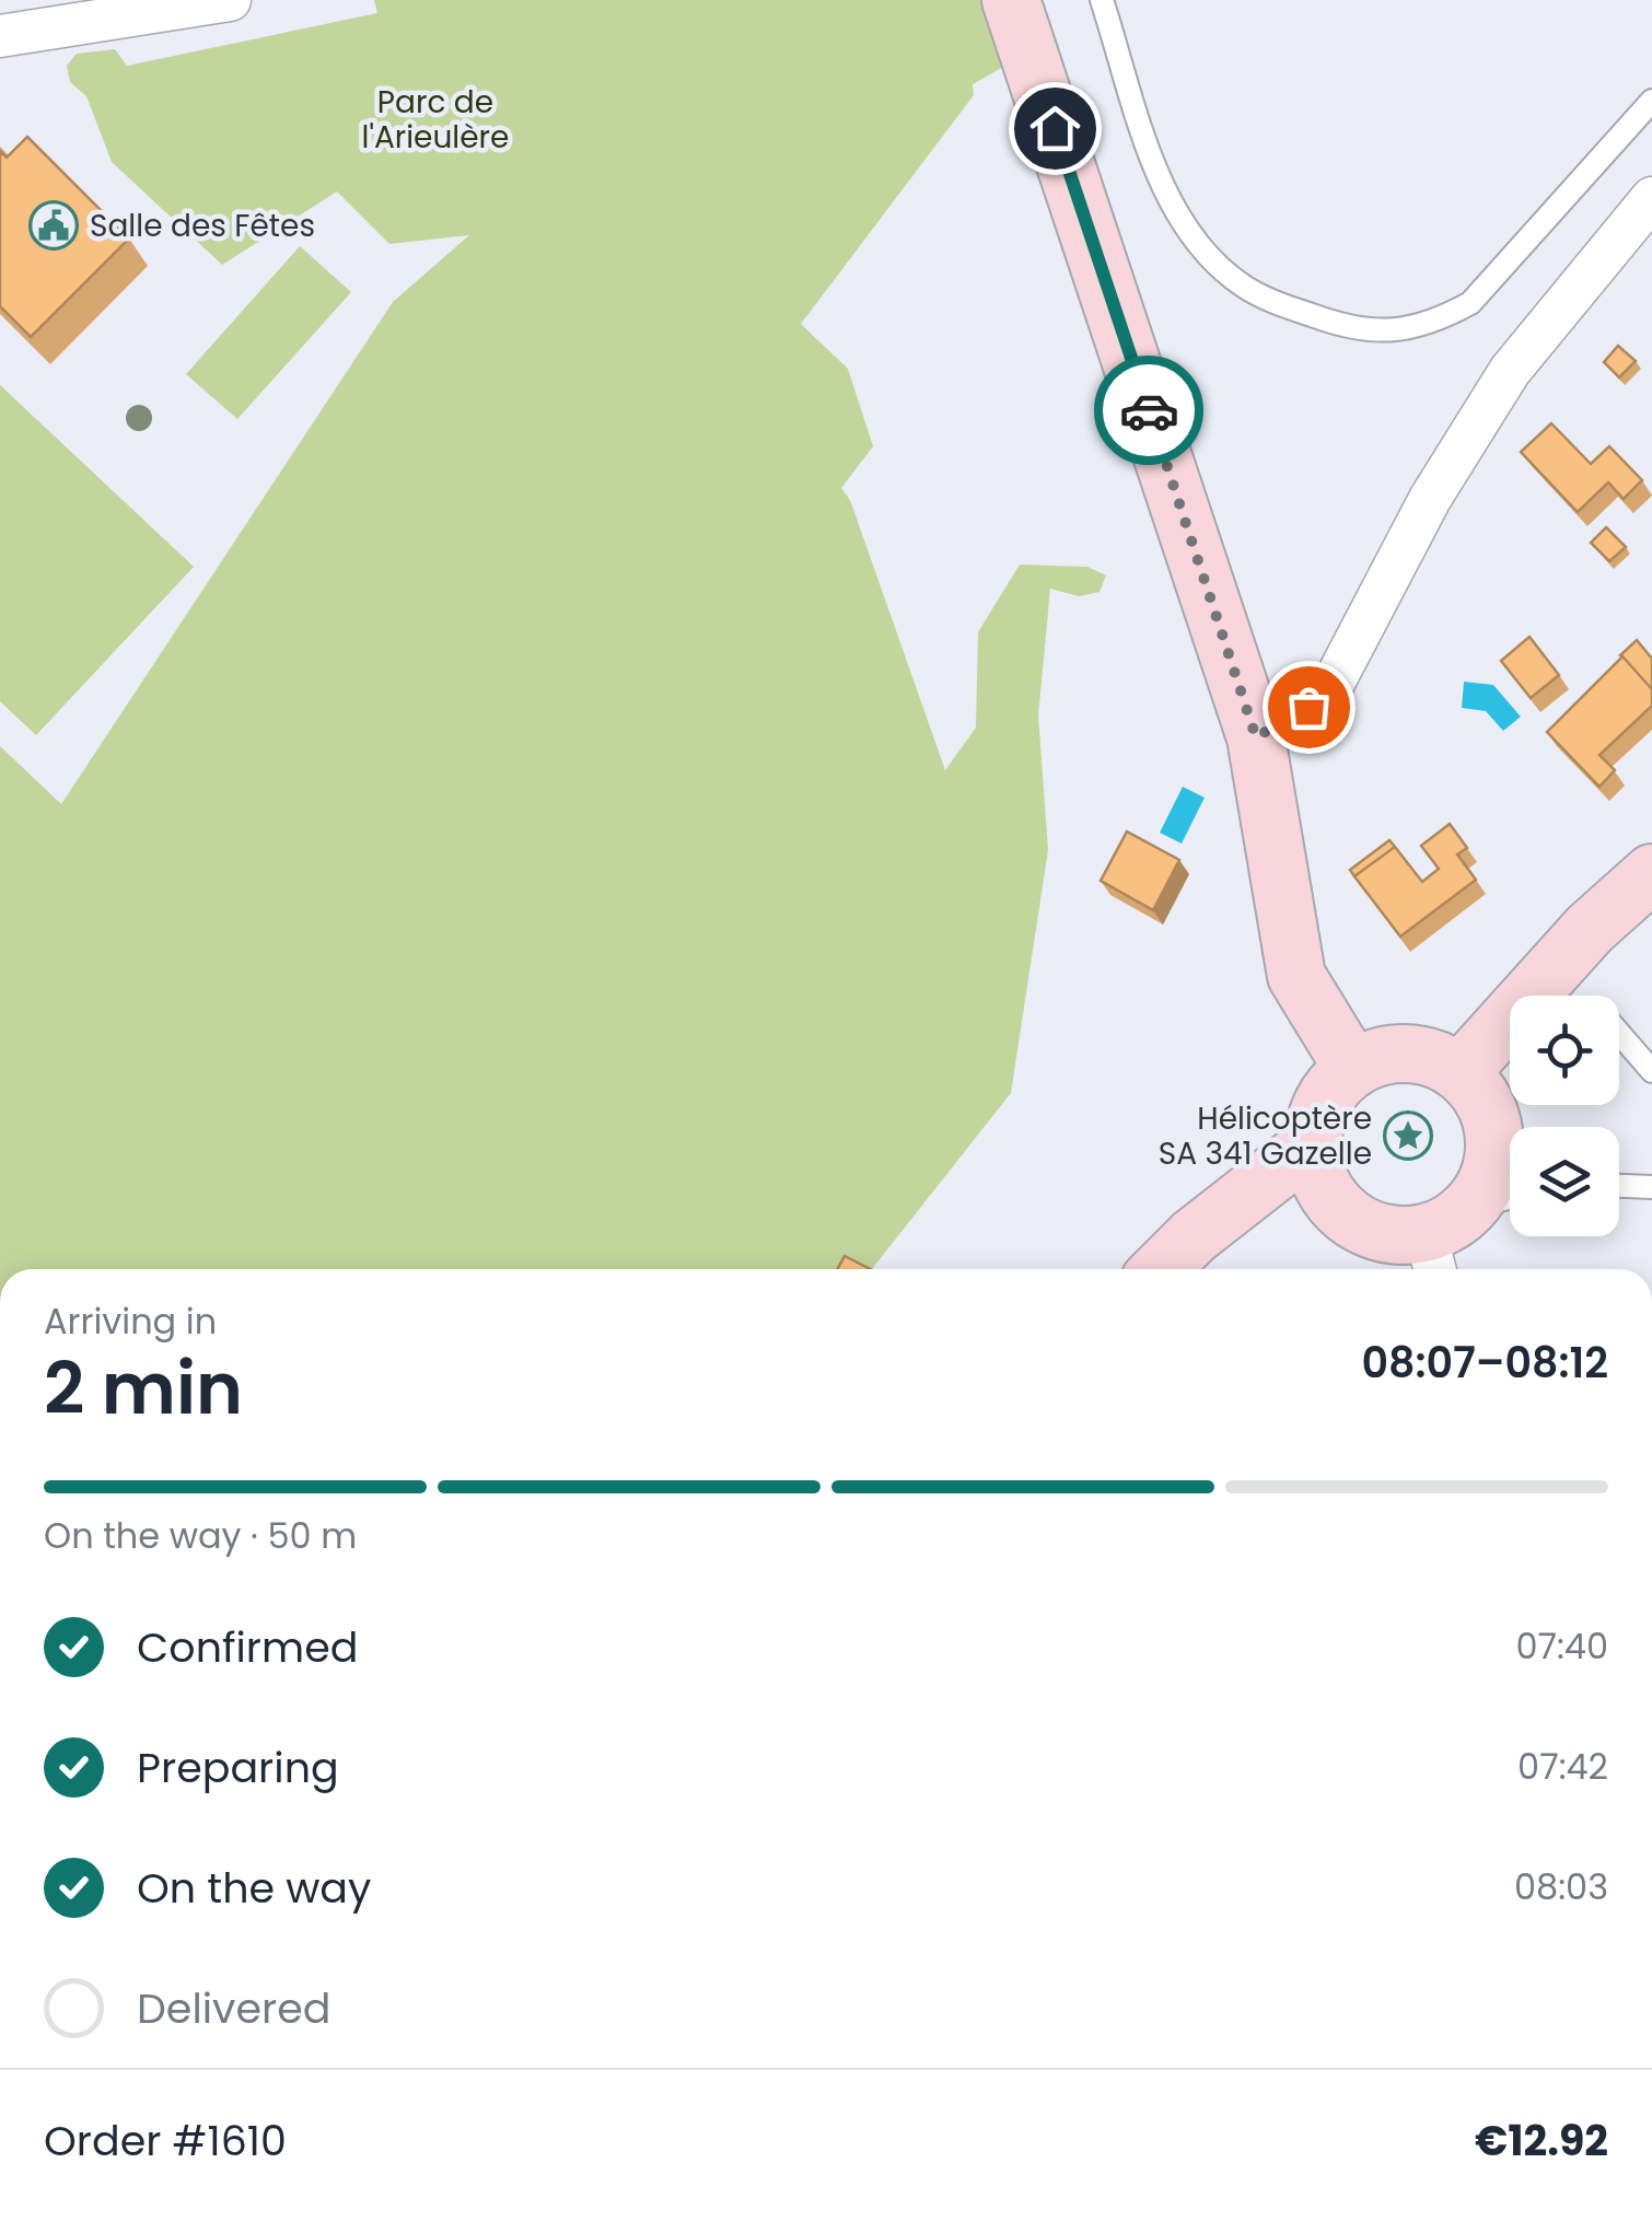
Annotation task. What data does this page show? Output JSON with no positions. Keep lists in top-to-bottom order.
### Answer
{
  "parks": ["Parc de l'Arieulère"],
  "places": {
    "public building": ["Salle des Fêtes"],
    "place": ["Hélicoptère SA 341 Gazelle"]
  },
  "page": {
    "heading": ["2 min", "Arriving in", "08:07–08:12"],
    "panel": ["Order #1610", "€12.92"],
    "bar": "On the way · 50 m",
    "list": [
      ["Confirmed", "07:40"],
      ["Preparing", "07:42"],
      ["On the way", "08:03"],
      "Delivered"
    ]
  }
}
